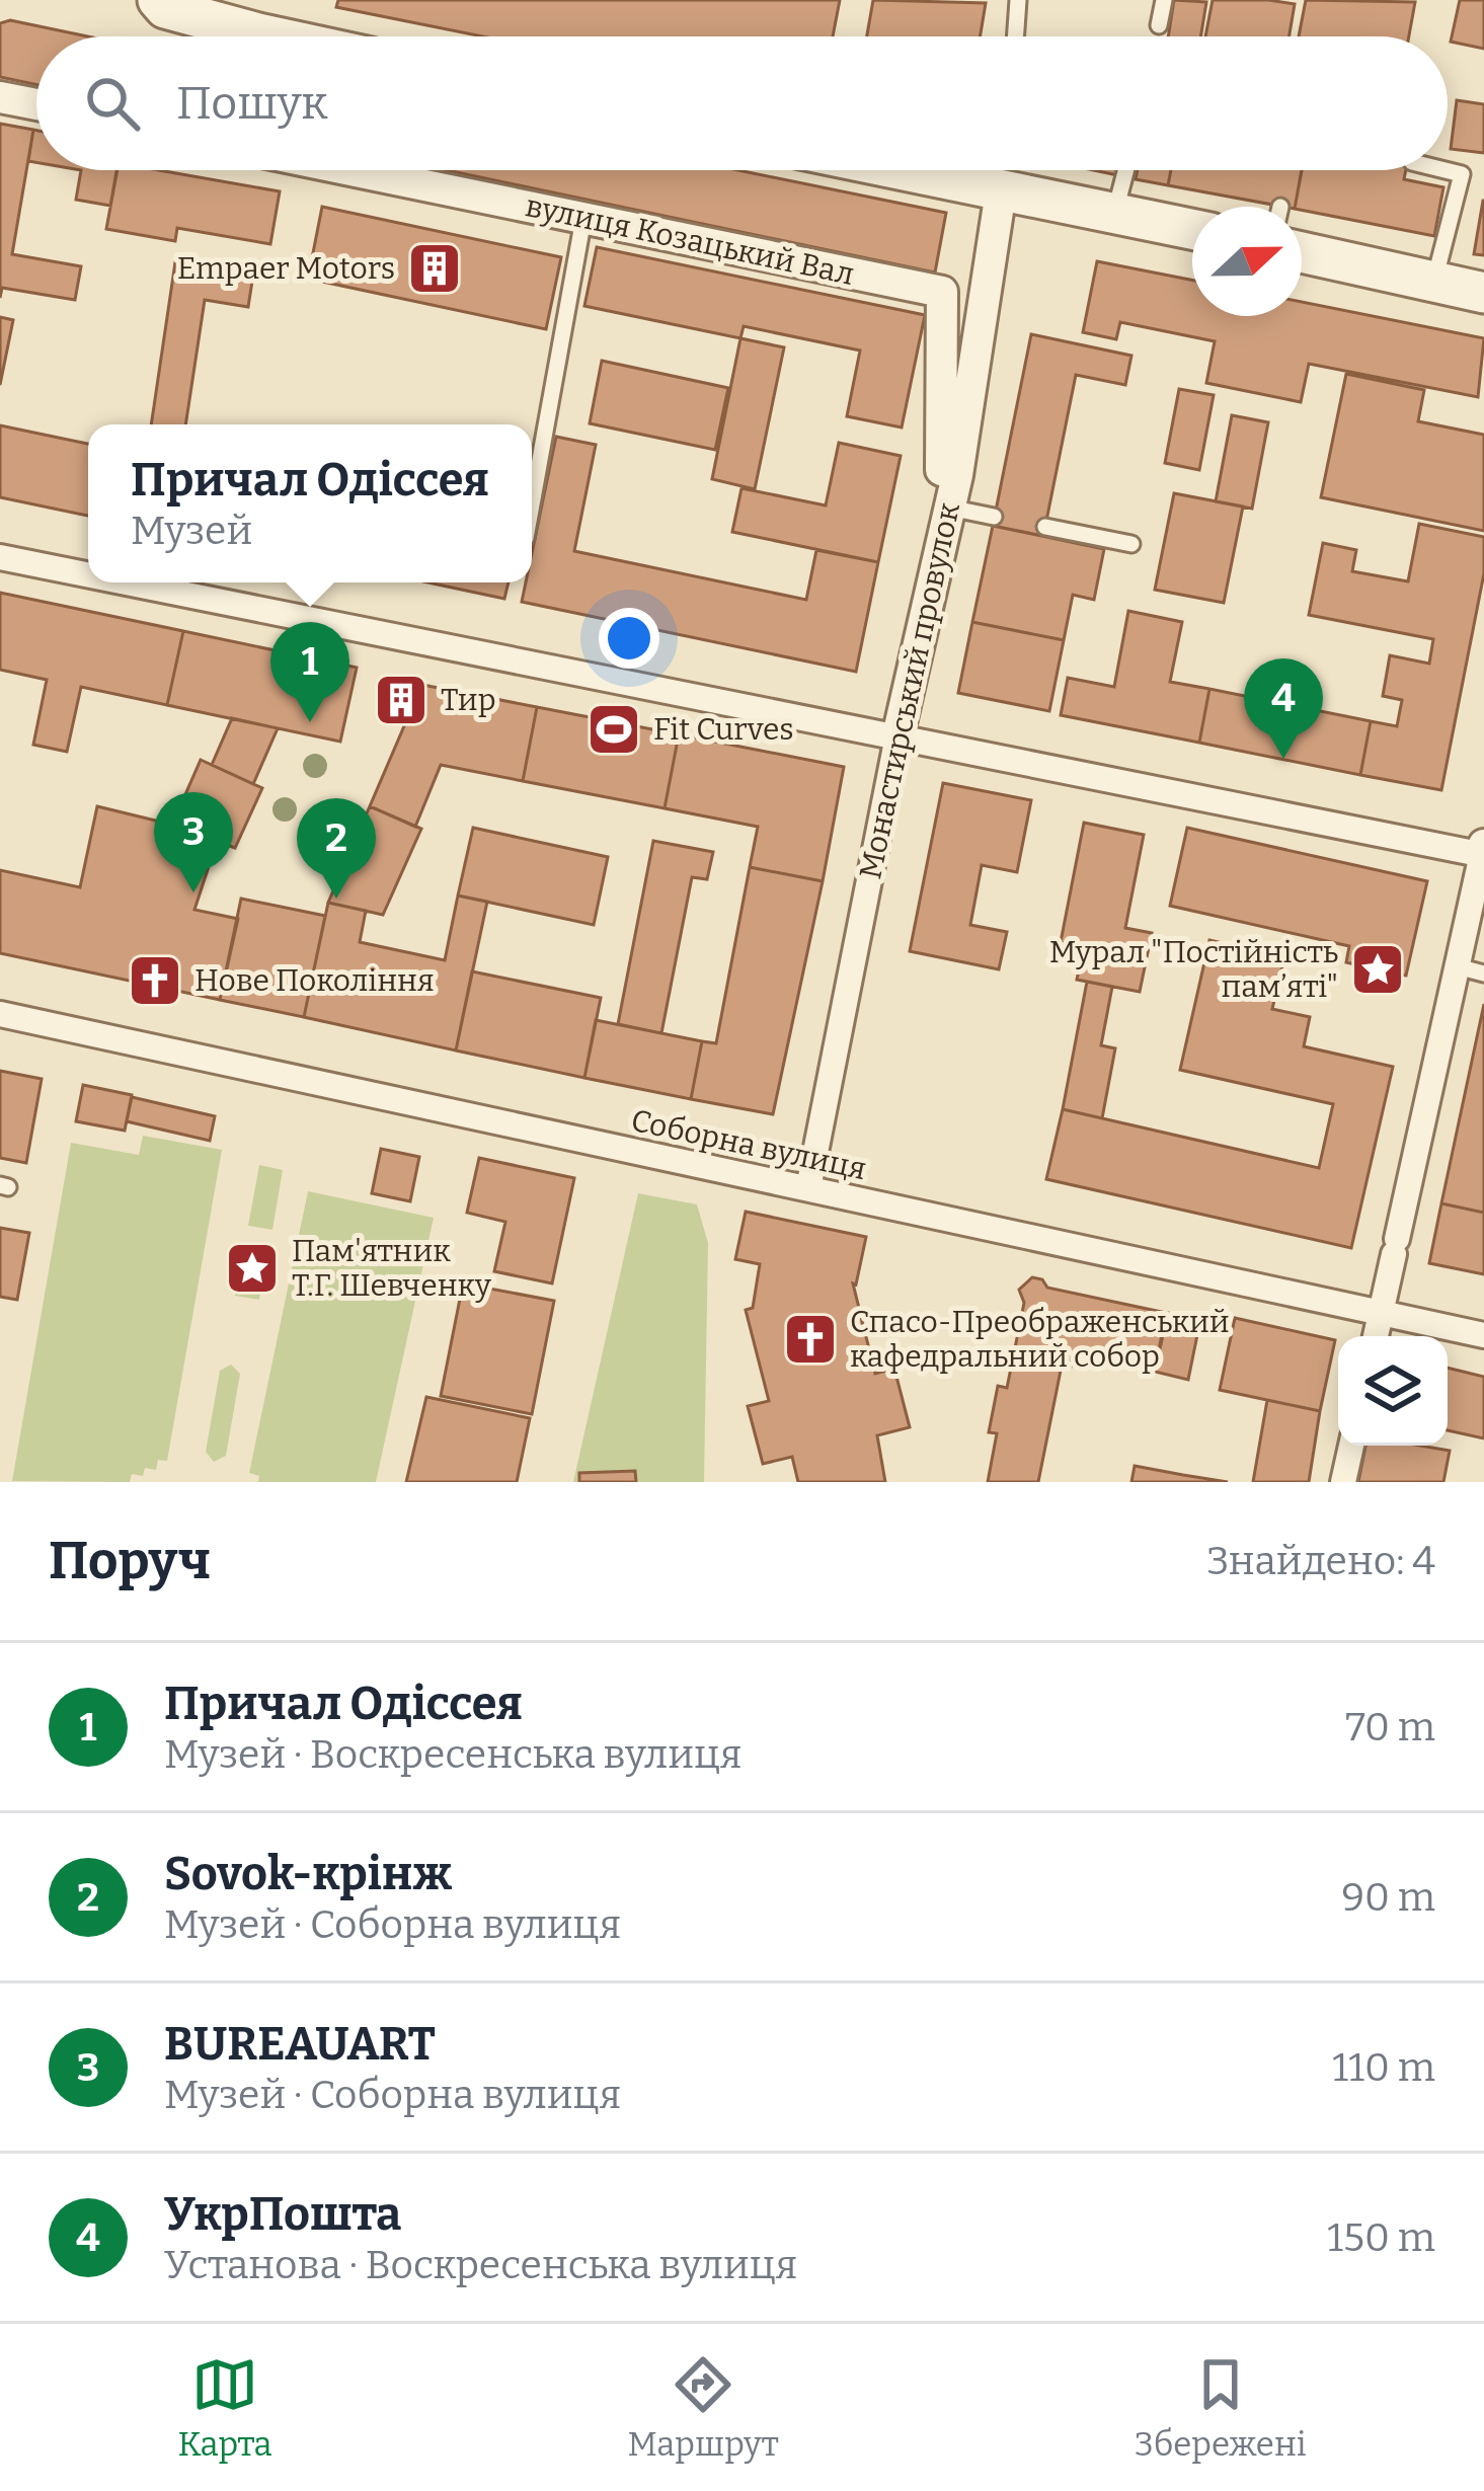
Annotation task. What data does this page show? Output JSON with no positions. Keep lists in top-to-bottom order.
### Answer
{
  "streets": {
    "street": ["вулиця Козацький Вал", "Монастирський провулок", "Соборна вулиця"]
  },
  "crossings": [
    ["вулиця Козацький Вал", "Монастирський провулок"],
    ["Монастирський провулок", "Соборна вулиця"]
  ],
  "places": {
    "building": ["Empaer Motors", "Тир"],
    "sports": ["Fit Curves"],
    "place": ["Мурал \"Постійність пам’яті\"", "Пам'ятник Т.Г. Шевченку"],
    "church": ["Нове Покоління", "Спасо-Преображенський кафедральний собор"]
  },
  "north": "right",
  "page": {
    "search": "Пошук",
    "popup": ["Причал Одіссея", "Музей"],
    "pins": [
      "1",
      "4",
      "3",
      "2"
    ],
    "heading": ["Поруч", "Знайдено: 4"],
    "list": [
      {
        "mark": "1",
        "name": "Причал Одіссея",
        "note": "Музей · Воскресенська вулиця",
        "value": "70 m"
      },
      {
        "mark": "2",
        "name": "Sovok-крінж",
        "note": "Музей · Соборна вулиця",
        "value": "90 m"
      },
      {
        "mark": "3",
        "name": "BUREAUART",
        "note": "Музей · Соборна вулиця",
        "value": "110 m"
      },
      {
        "mark": "4",
        "name": "УкрПошта",
        "note": "Установа · Воскресенська вулиця",
        "value": "150 m"
      }
    ],
    "nav": ["Карта", "Маршрут", "Збережені"]
  }
}
